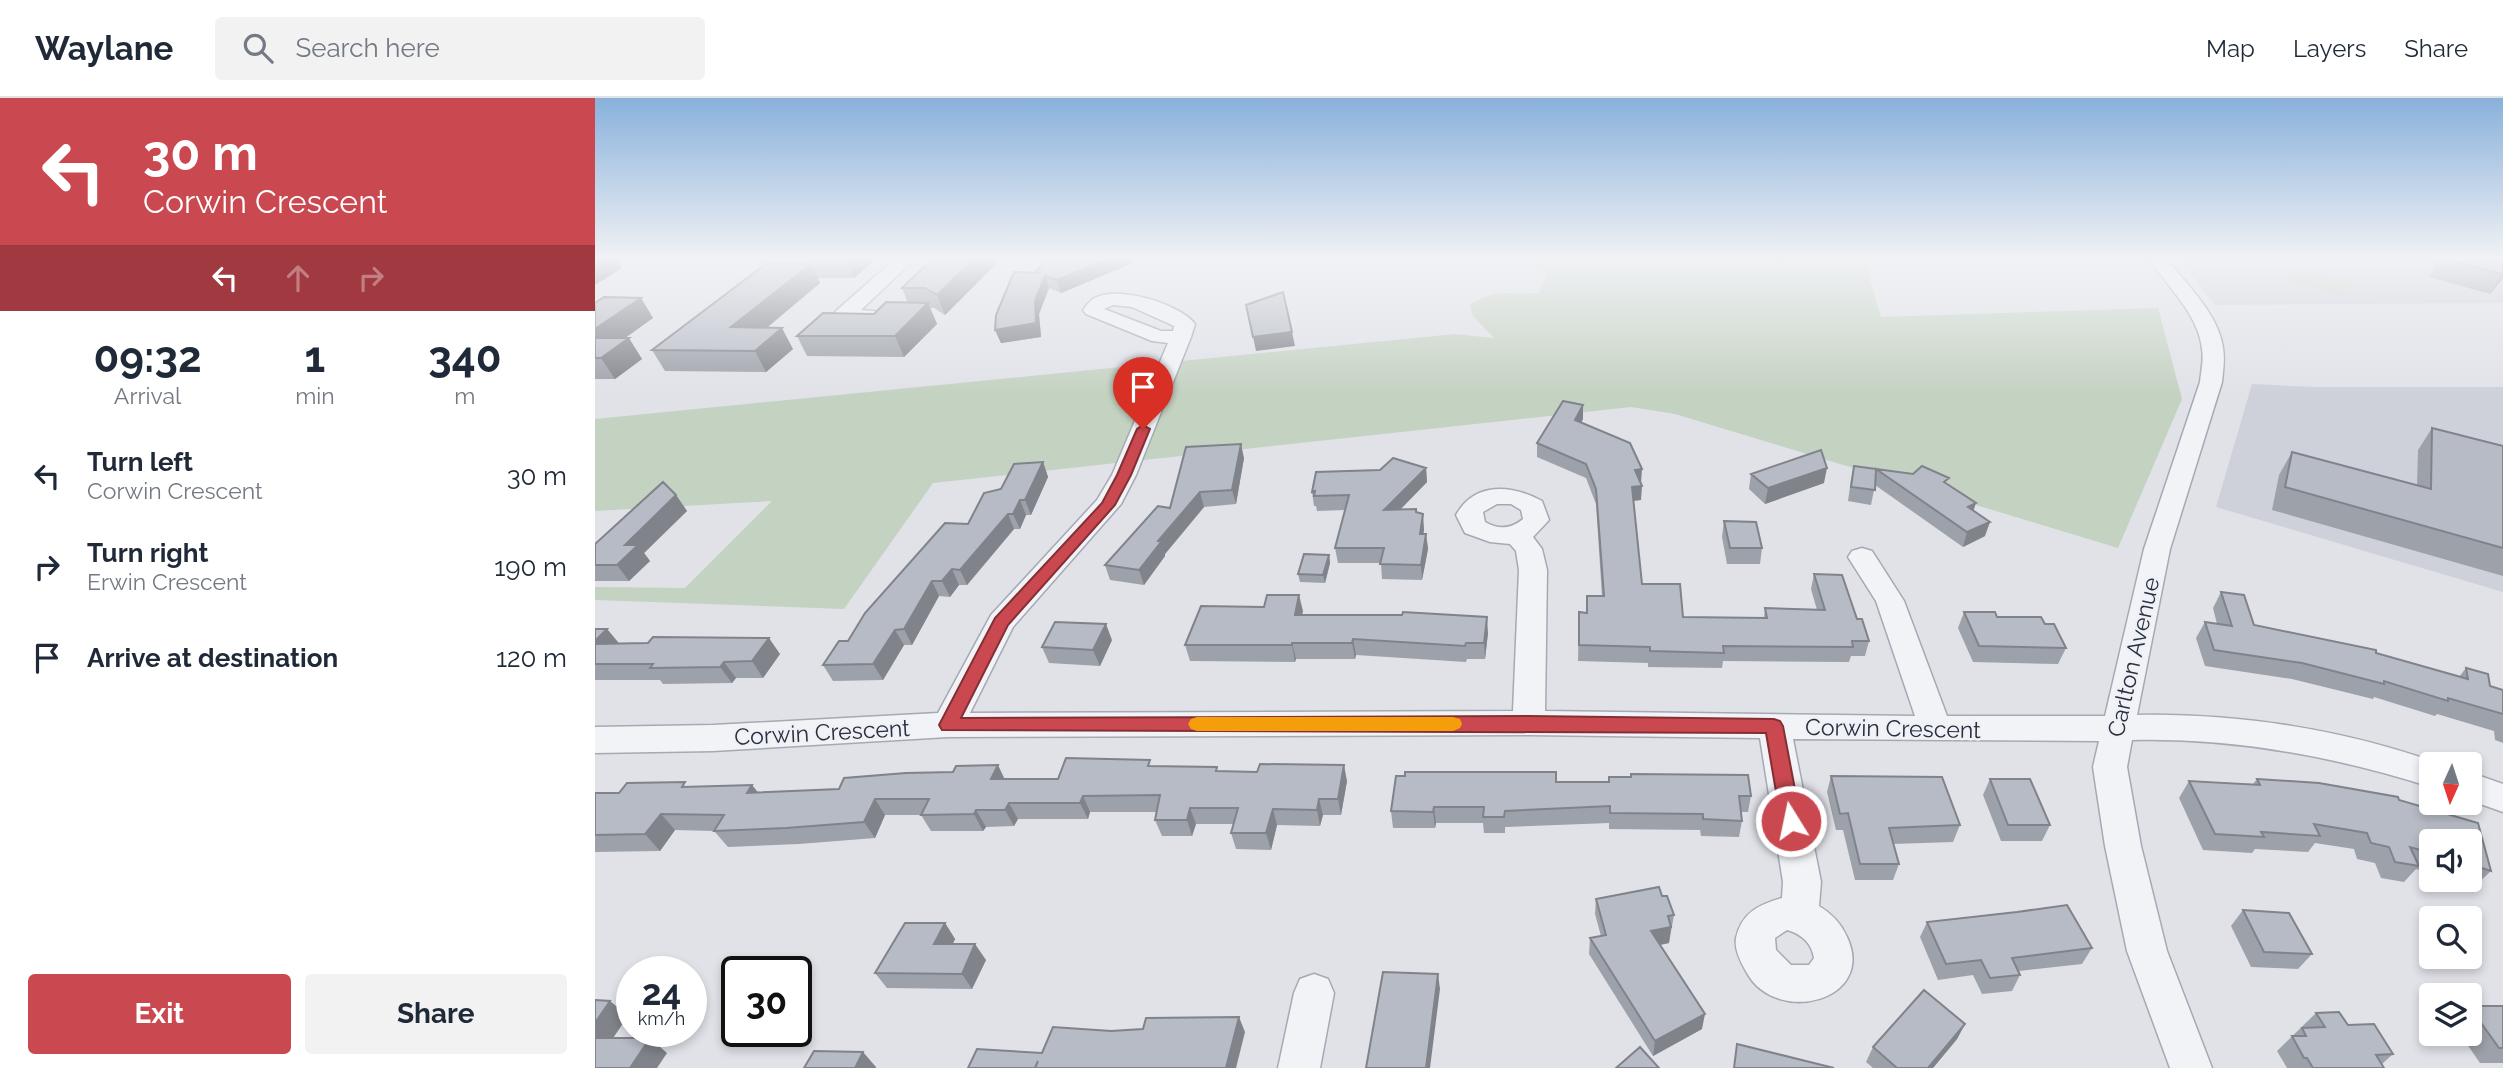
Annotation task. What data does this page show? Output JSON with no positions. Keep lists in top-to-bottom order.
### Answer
{
  "streets": {
    "street": ["Carlton Avenue", "Corwin Crescent"]
  },
  "crossings": [
    ["Carlton Avenue", "Corwin Crescent"]
  ],
  "north": "bottom",
  "page": {
    "header": "Waylane",
    "search": "Search here",
    "nav": ["Map", "Layers", "Share"],
    "turn": ["30 m", "Corwin Crescent"],
    "eta": [
      "09:32",
      "Arrival",
      "1",
      "min",
      "340",
      "m"
    ],
    "list": [
      {
        "name": "Turn left",
        "note": "Corwin Crescent",
        "value": "30 m"
      },
      {
        "name": "Turn right",
        "note": "Erwin Crescent",
        "value": "190 m"
      },
      {
        "name": "Arrive at destination",
        "value": "120 m"
      }
    ],
    "speed": "24 km/h",
    "limit": "30",
    "buttons": ["Exit", "Share"]
  }
}
